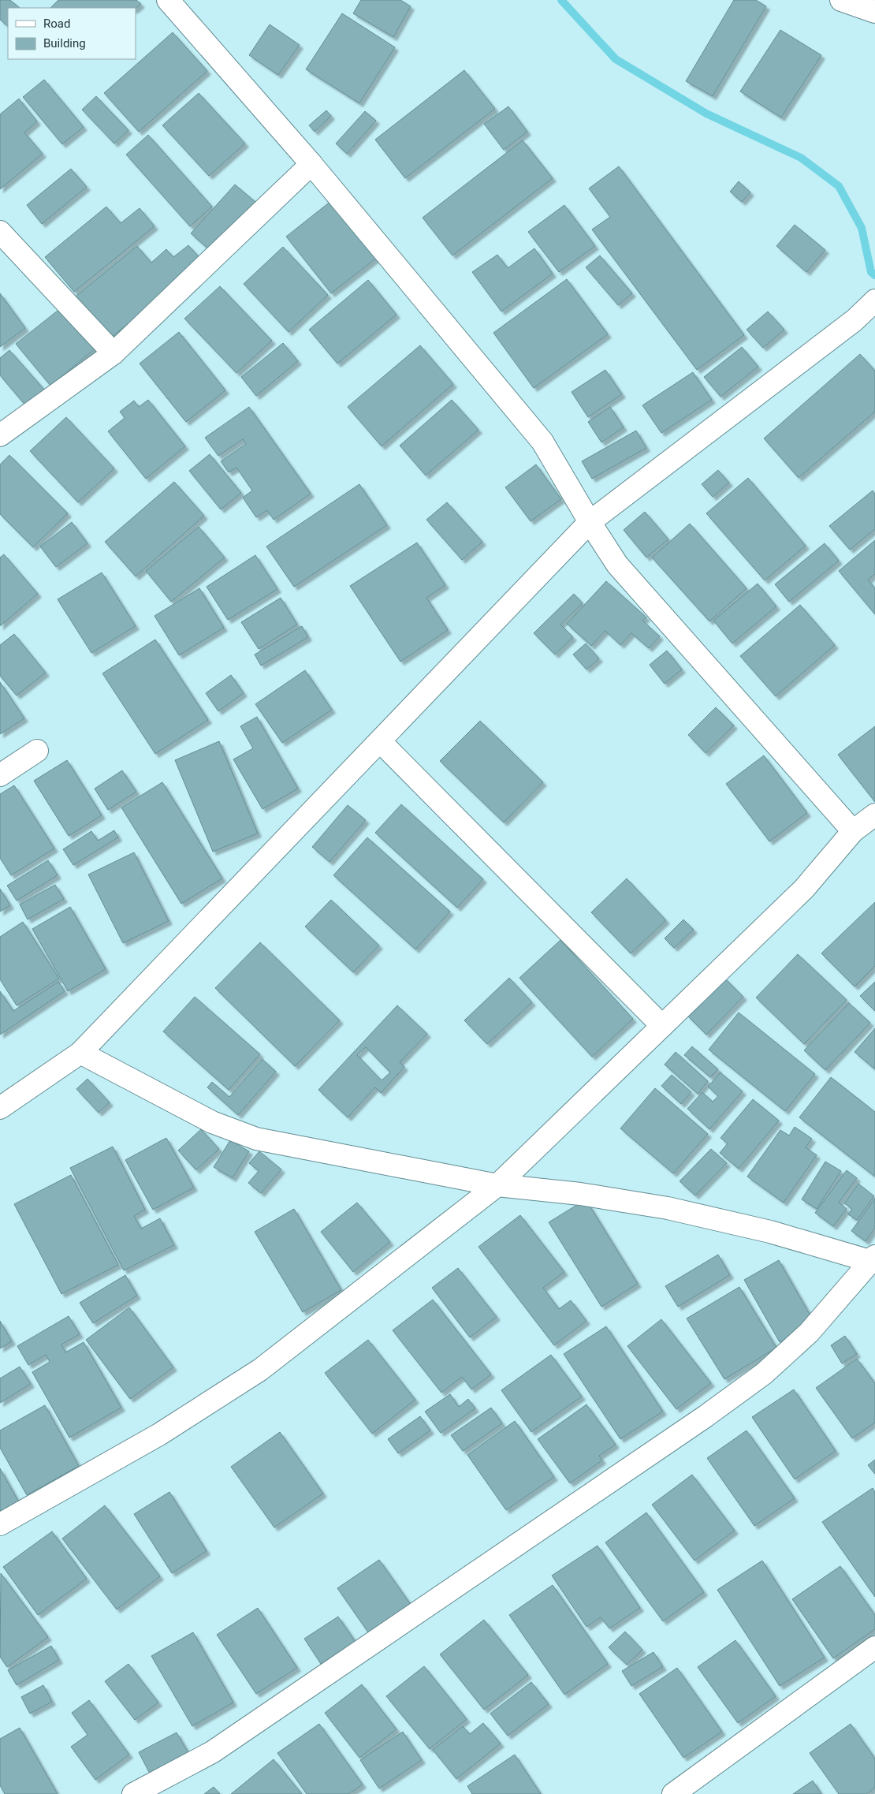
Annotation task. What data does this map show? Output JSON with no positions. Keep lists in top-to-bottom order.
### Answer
{
  "legend": ["Road", "Building"]
}
